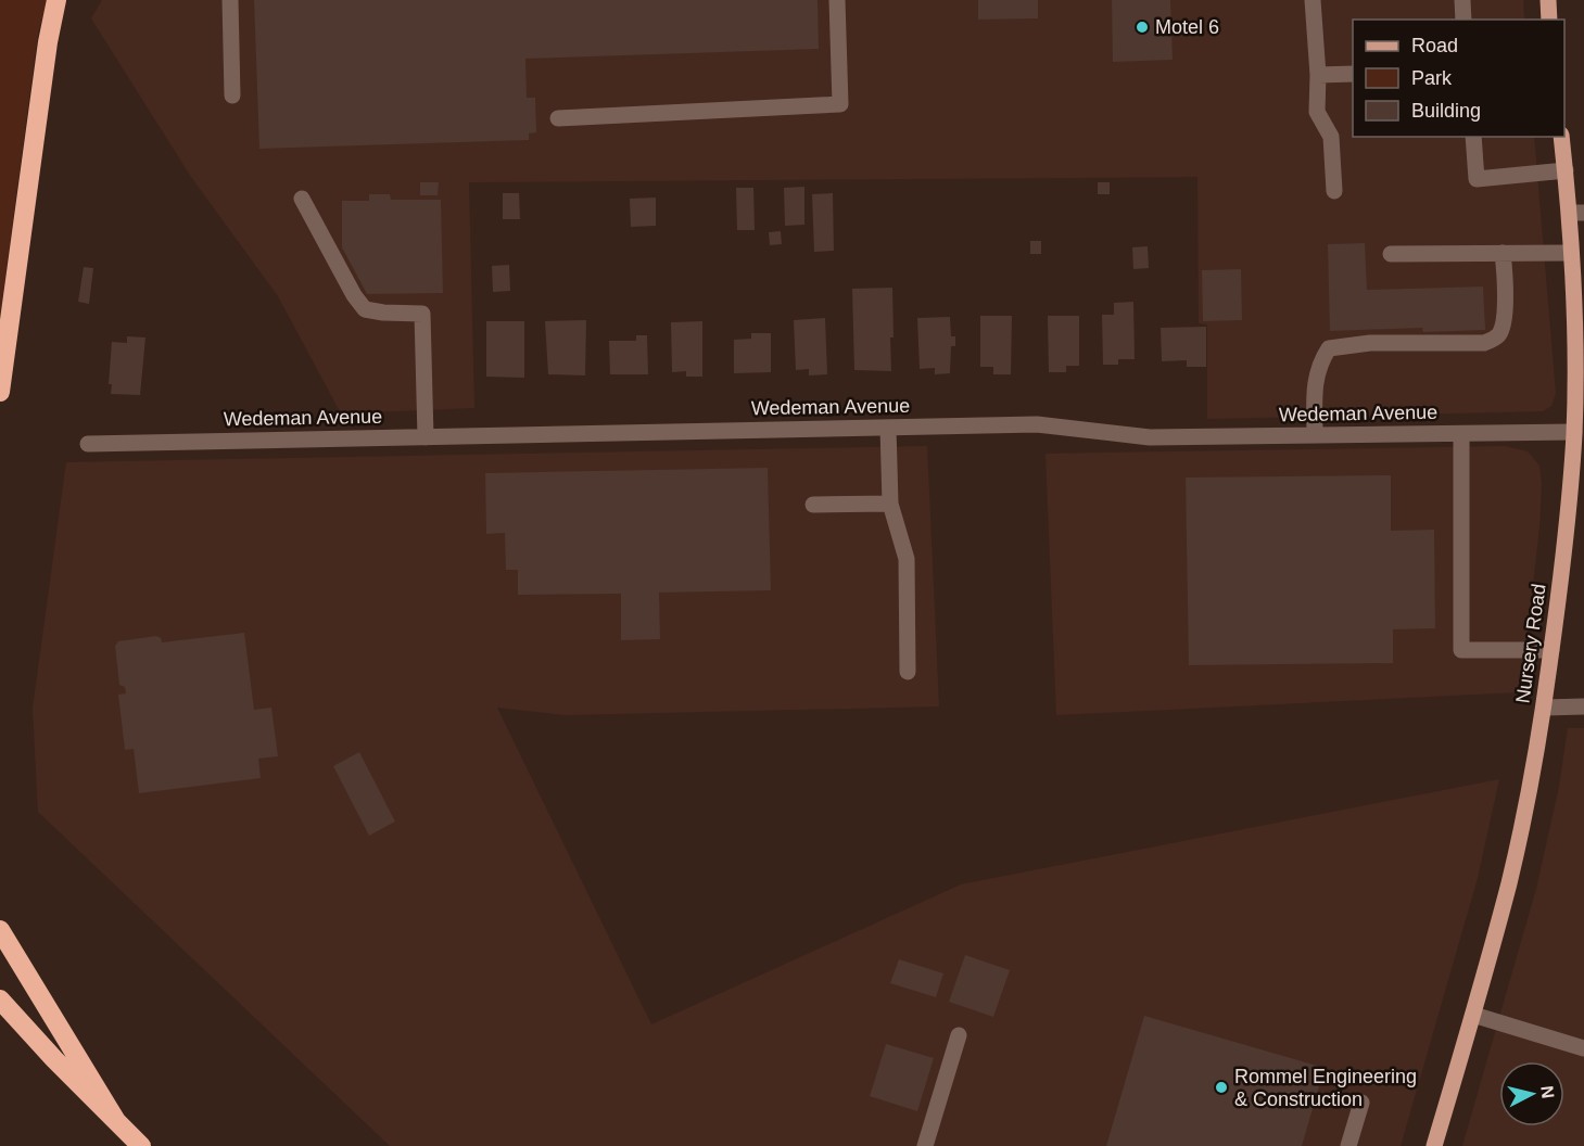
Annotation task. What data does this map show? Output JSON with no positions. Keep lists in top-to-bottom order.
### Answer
{
  "streets": {
    "main road": ["Nursery Road"],
    "street": ["Wedeman Avenue"]
  },
  "crossings": [
    ["Wedeman Avenue", "Nursery Road"]
  ],
  "places": ["Motel 6", "Rommel Engineering & Construction"],
  "legend": ["Road", "Park", "Building"],
  "north": "right"
}
